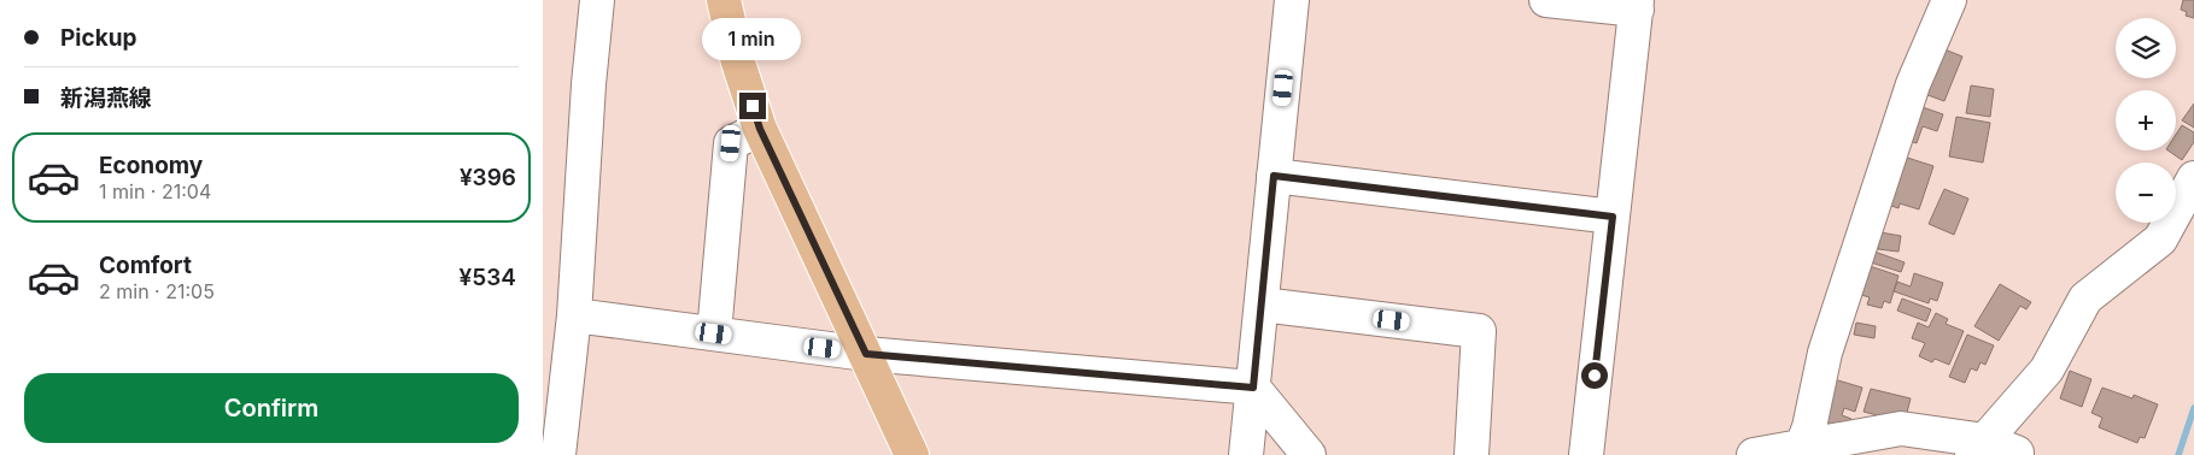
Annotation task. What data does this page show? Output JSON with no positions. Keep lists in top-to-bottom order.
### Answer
{
  "page": {
    "banner": ["Pickup", "新潟燕線"],
    "map_buttons": ["+", "−"],
    "bubble": "1 min",
    "list": [
      {
        "name": "Economy",
        "note": "1 min · 21:04",
        "value": "¥396"
      },
      {
        "name": "Comfort",
        "note": "2 min · 21:05",
        "value": "¥534"
      }
    ],
    "buttons": "Confirm"
  }
}
